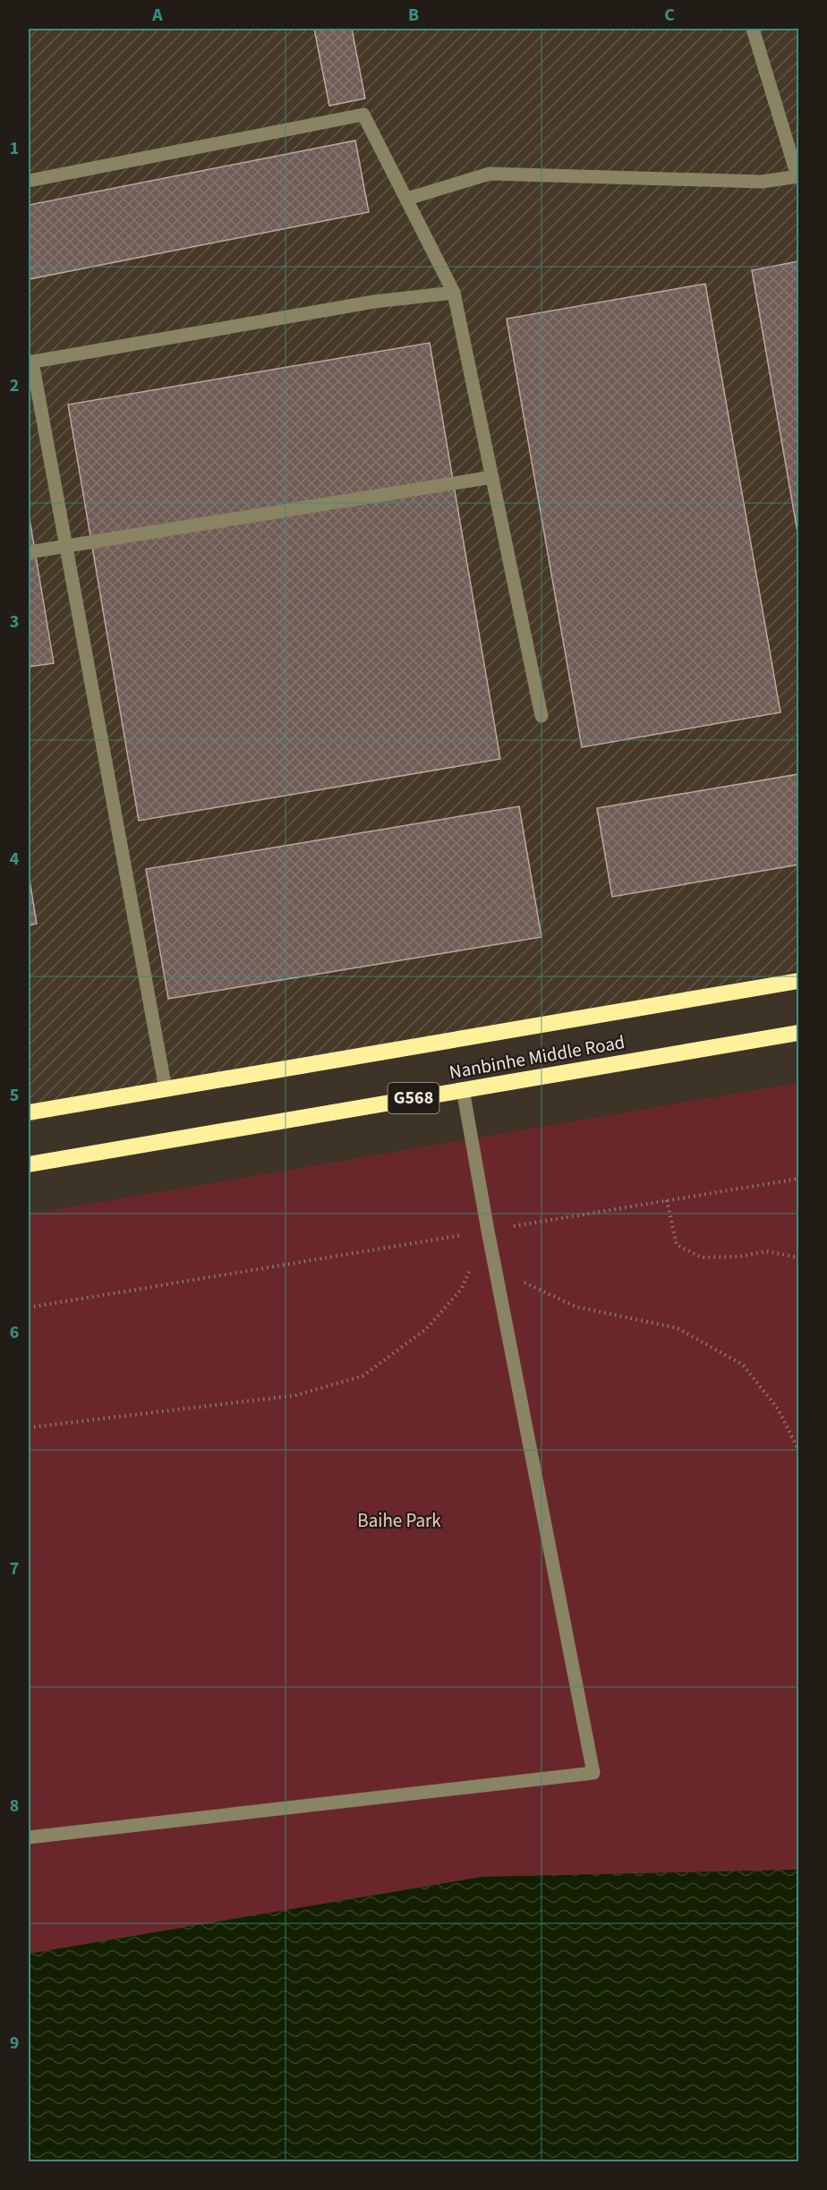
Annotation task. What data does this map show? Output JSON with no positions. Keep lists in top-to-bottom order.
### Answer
{
  "streets": {
    "highway": ["Nanbinhe Middle Road", "G568"]
  },
  "parks": ["Baihe Park"],
  "grid": {
    "columns": ["A", "B", "C"],
    "rows": [
      "1",
      "2",
      "3",
      "4",
      "5",
      "6",
      "7",
      "8",
      "9"
    ]
  }
}
